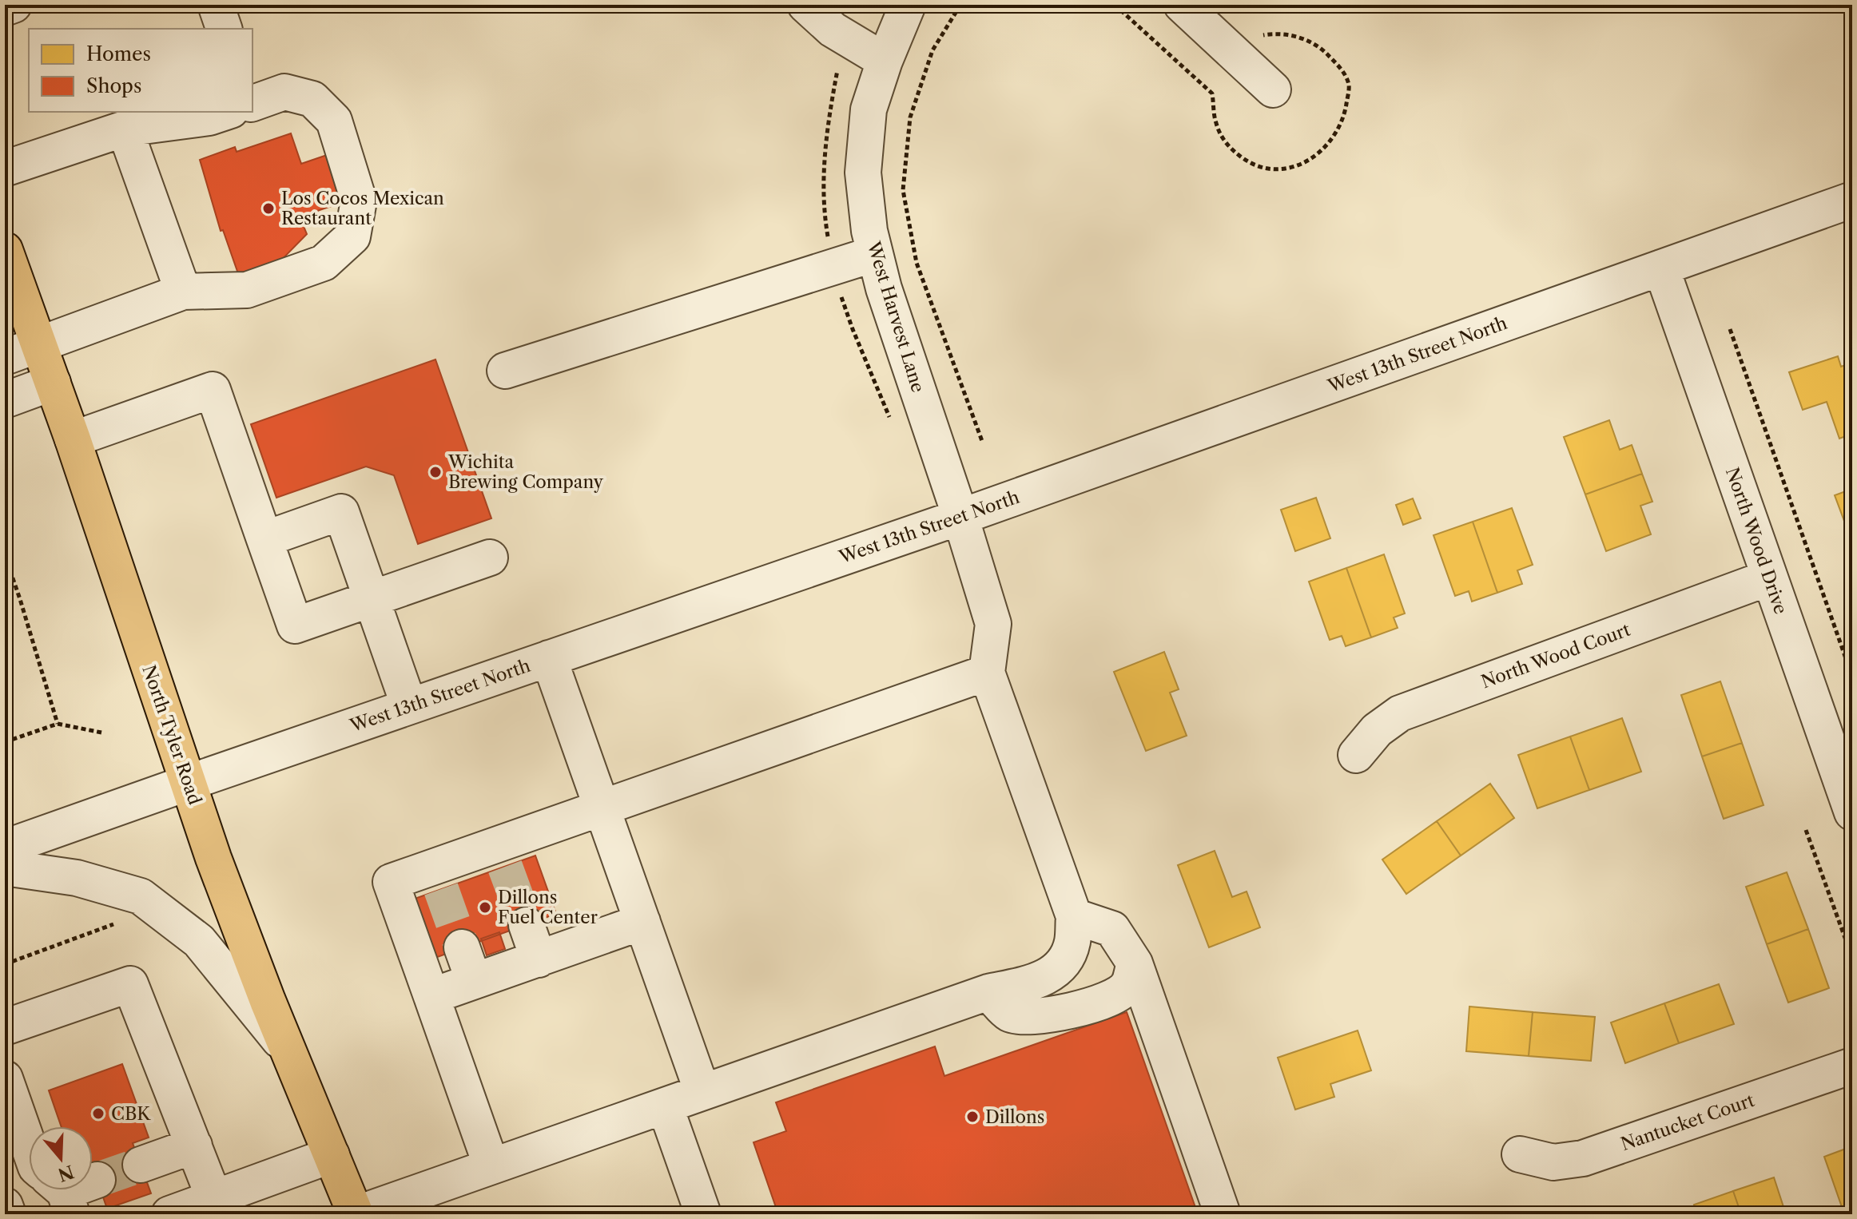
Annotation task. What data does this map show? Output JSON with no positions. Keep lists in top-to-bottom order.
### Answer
{
  "streets": {
    "main road": ["North Tyler Road"],
    "street": [
      "West Harvest Lane",
      "West 13th Street North",
      "North Wood Drive",
      "North Wood Court",
      "Nantucket Court"
    ]
  },
  "crossings": [
    ["West Harvest Lane", "West 13th Street North"],
    ["West 13th Street North", "North Wood Drive"],
    ["West 13th Street North", "North Tyler Road"],
    ["North Wood Drive", "North Wood Court"]
  ],
  "places": [
    "Los Cocos Mexican Restaurant",
    "Wichita Brewing Company",
    "Dillons Fuel Center",
    "CBK",
    "Dillons"
  ],
  "legend": ["Homes", "Shops"],
  "north": "bottom"
}
